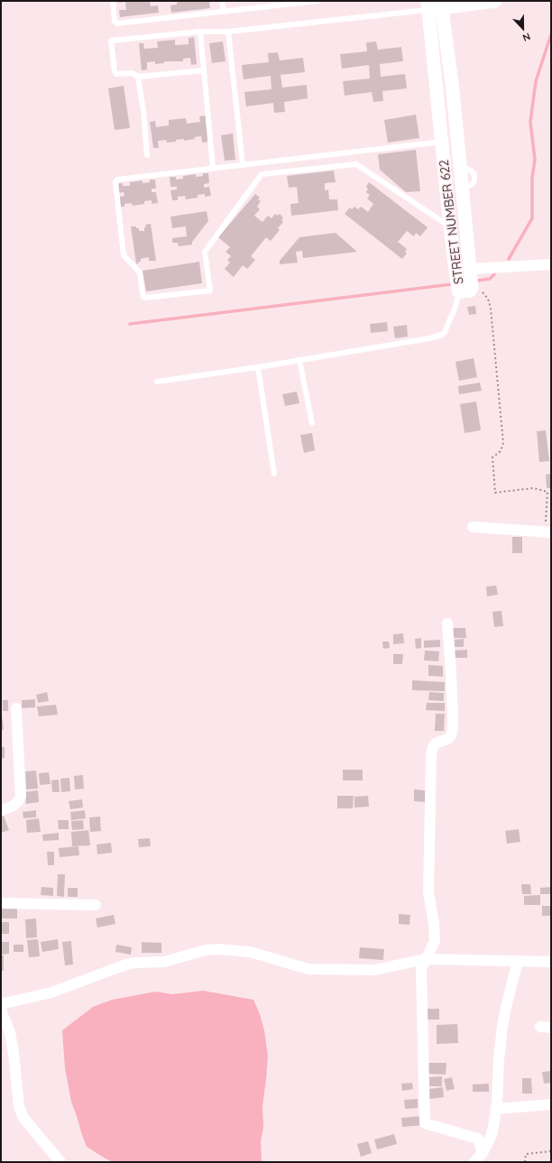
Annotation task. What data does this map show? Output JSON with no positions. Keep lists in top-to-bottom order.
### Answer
{
  "streets": {
    "street": ["STREET NUMBER 622"]
  },
  "north": "bottom"
}
